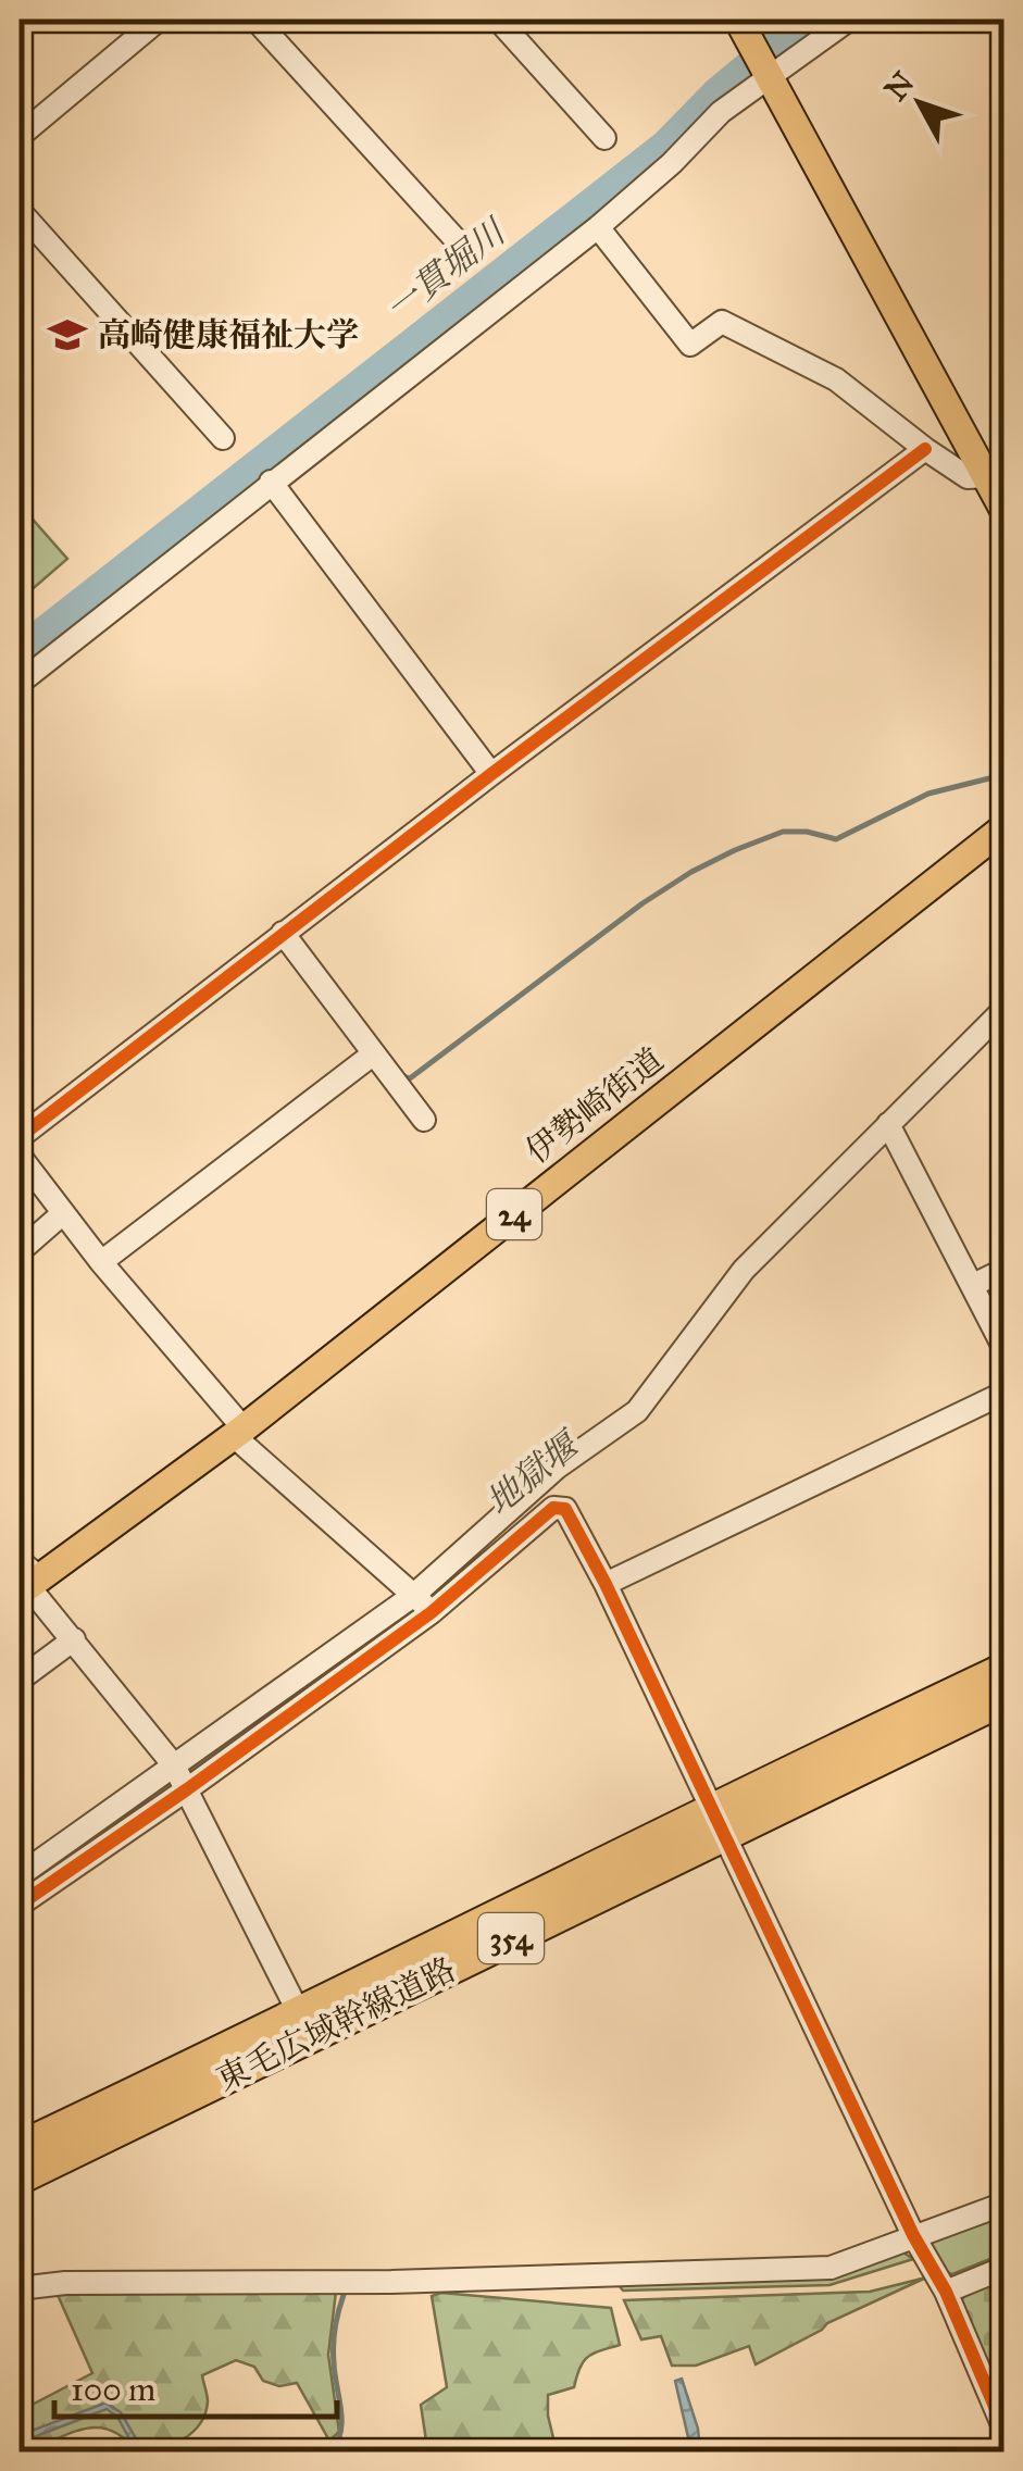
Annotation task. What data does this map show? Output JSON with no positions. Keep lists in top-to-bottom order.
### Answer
{
  "streets": {
    "highway": ["354", "東毛広域幹線道路"],
    "main road": ["伊勢崎街道", "24"]
  },
  "water": ["一貫堀川", "地獄堰"],
  "places": {
    "school or university": ["高崎健康福祉大学"]
  },
  "scale_bar": "100 m",
  "north": "top left"
}
